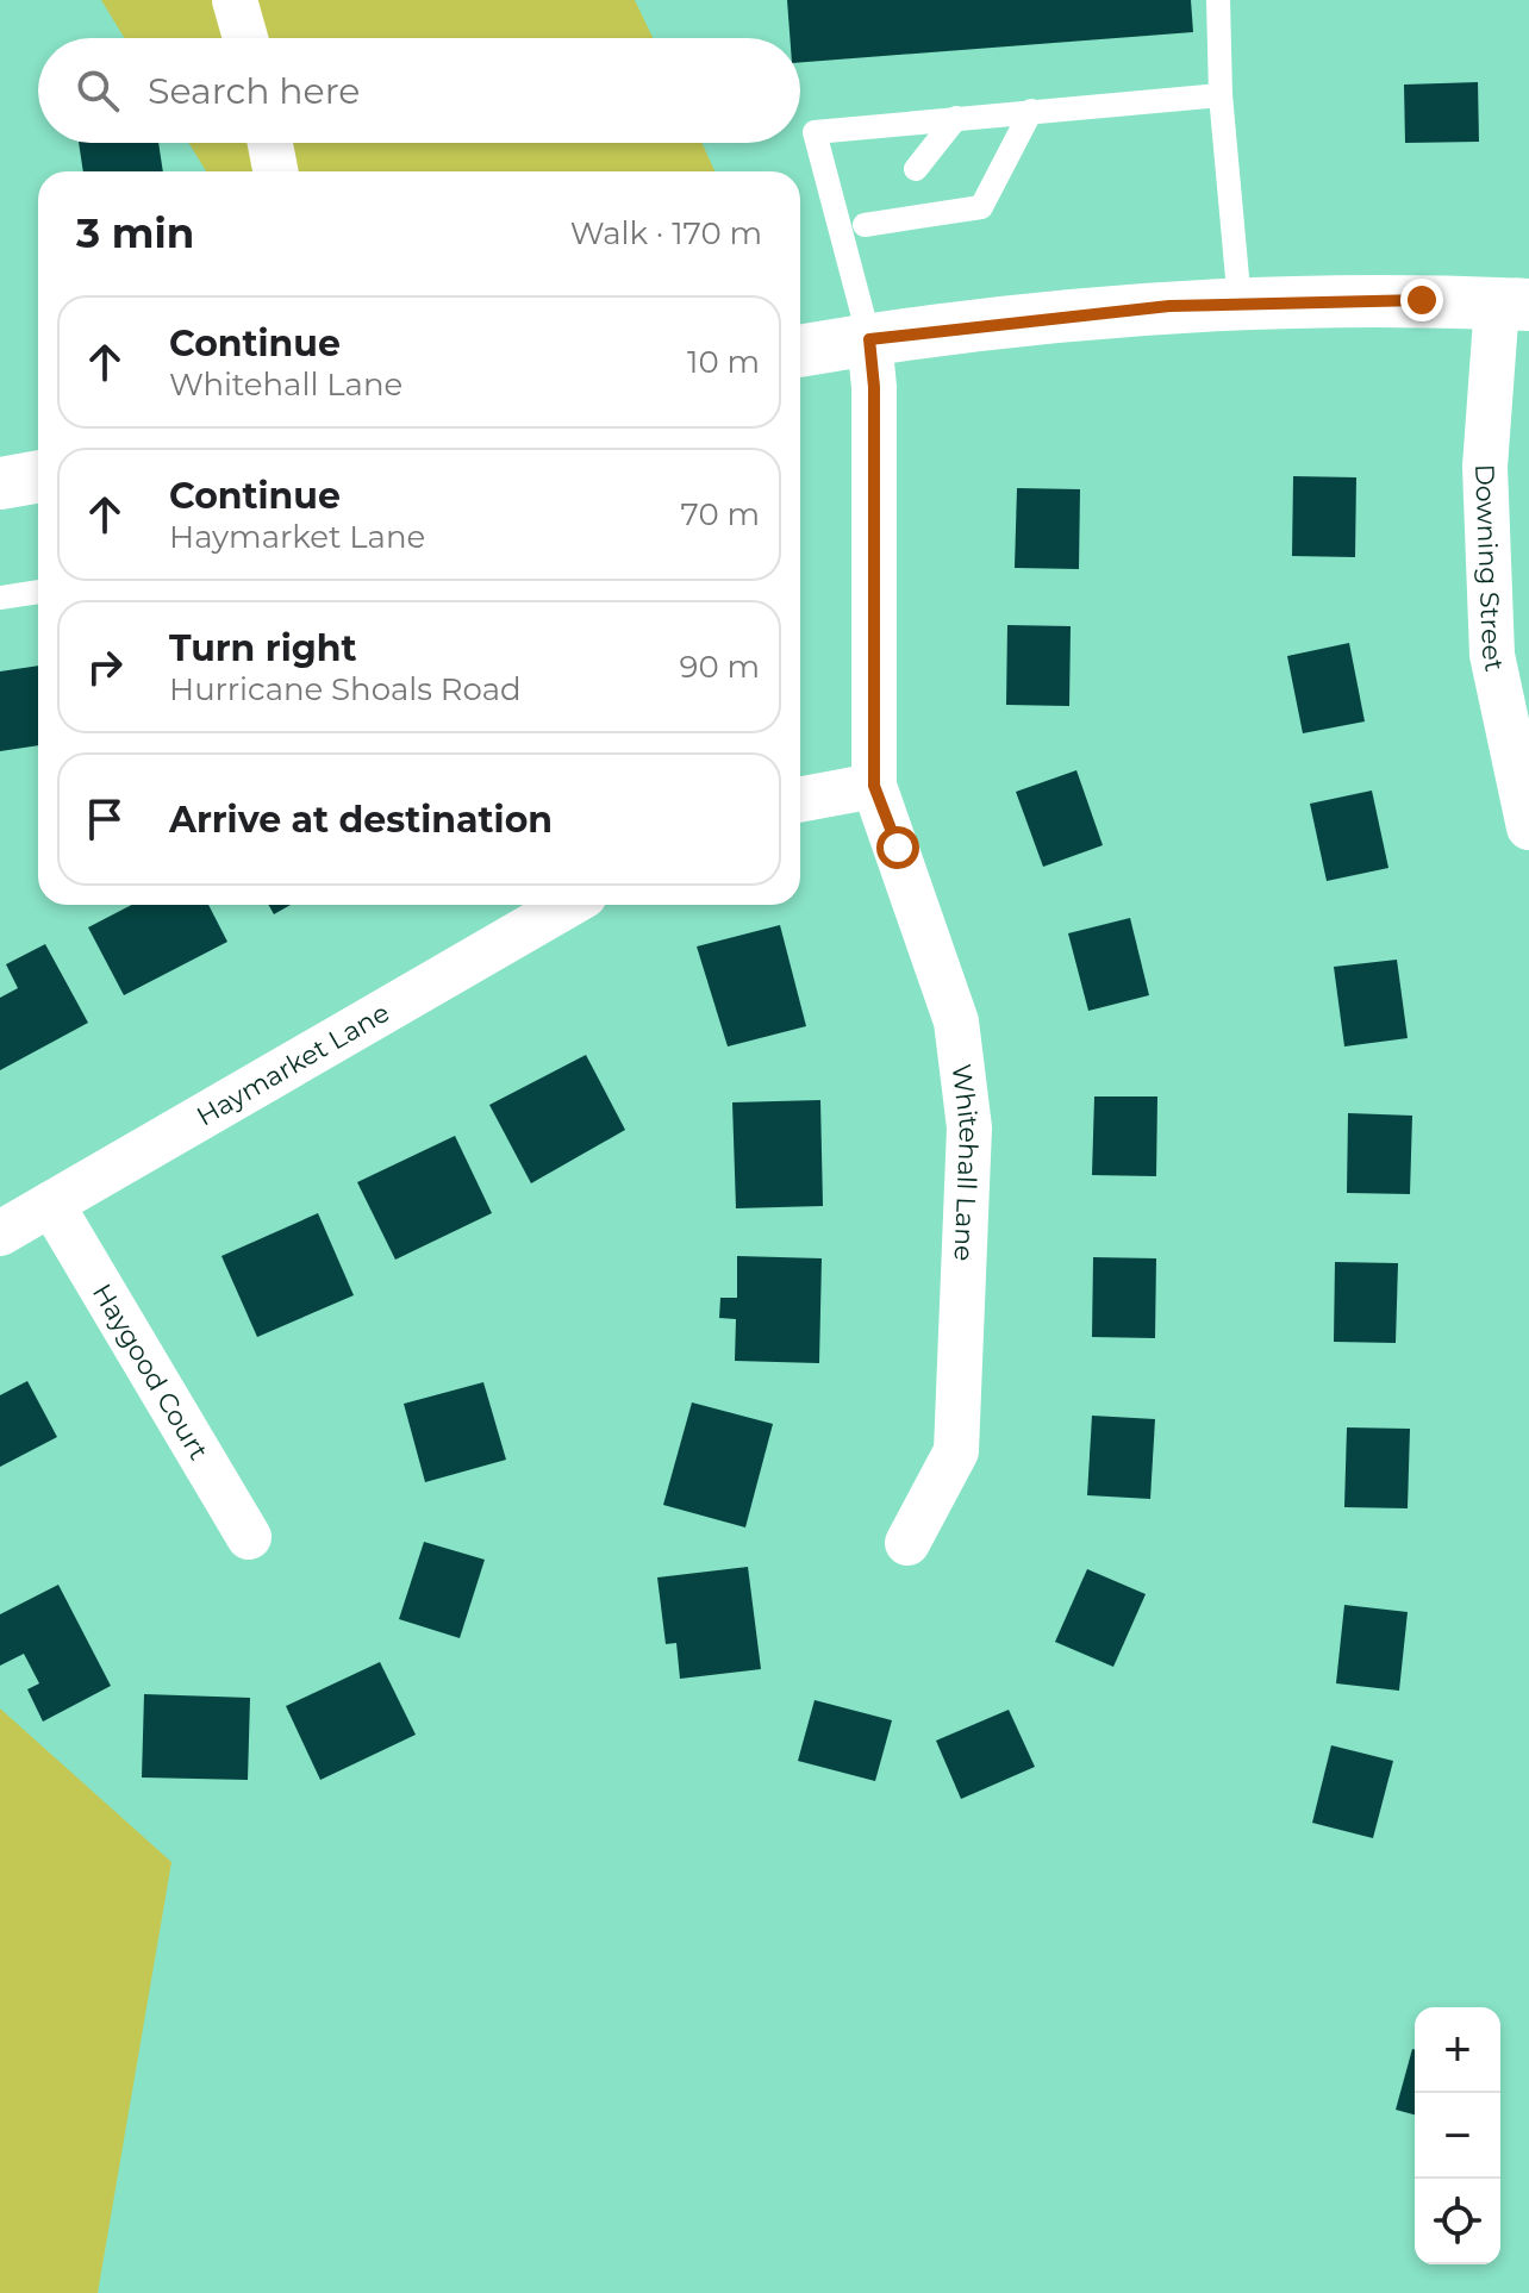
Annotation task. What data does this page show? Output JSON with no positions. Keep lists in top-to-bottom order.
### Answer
{
  "streets": {
    "street": [
      "Downing Street",
      "Haymarket Lane",
      "Whitehall Lane",
      "Haygood Court"
    ]
  },
  "crossings": [
    ["Haymarket Lane", "Haygood Court"]
  ],
  "page": {
    "search": "Search here",
    "heading": ["3 min", "Walk · 170 m"],
    "list": [
      ["Continue", "Whitehall Lane", "10 m"],
      ["Continue", "Haymarket Lane", "70 m"],
      ["Turn right", "Hurricane Shoals Road", "90 m"],
      "Arrive at destination"
    ],
    "map_buttons": ["+", "−"]
  }
}
